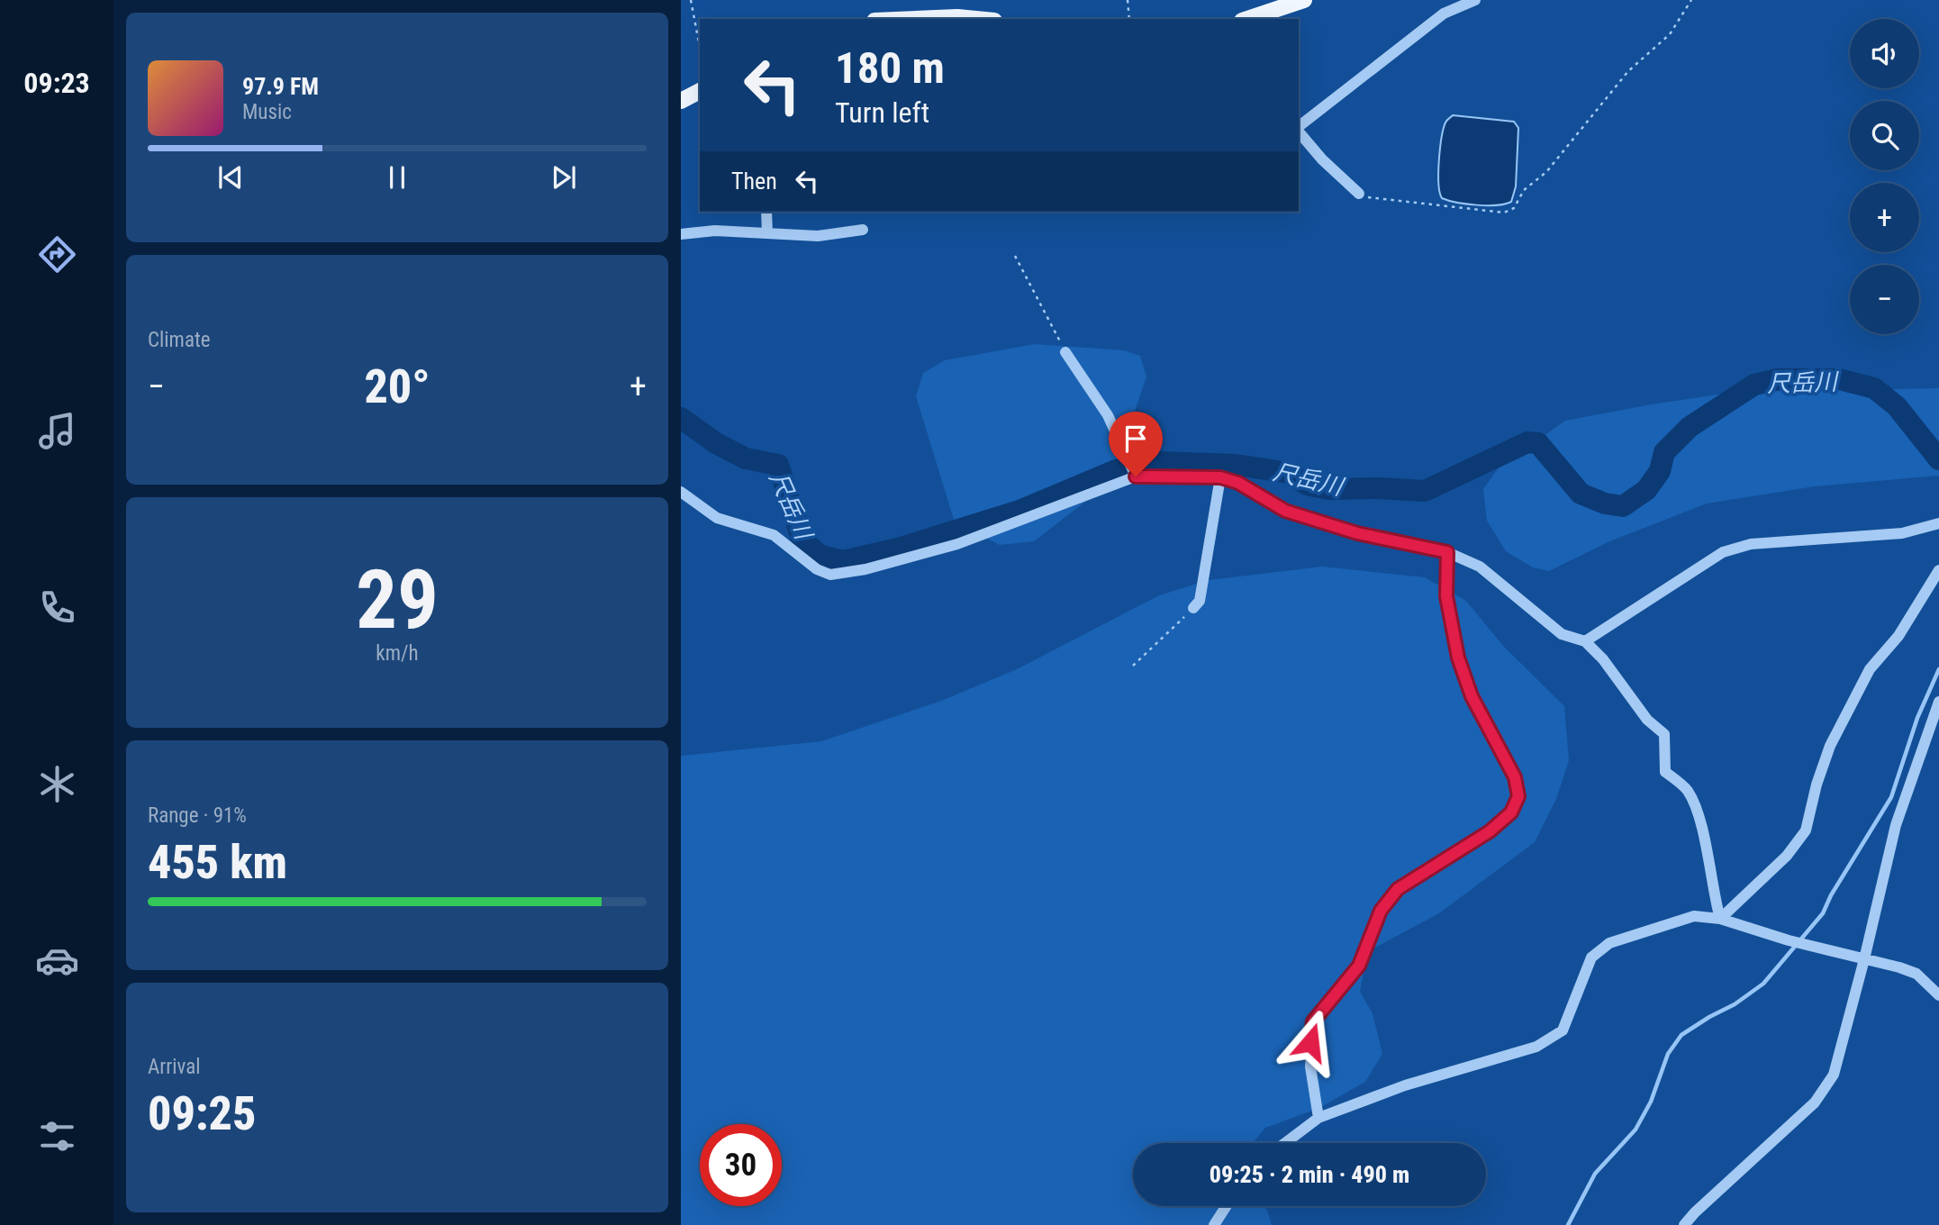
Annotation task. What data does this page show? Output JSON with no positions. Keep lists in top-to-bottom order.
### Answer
{
  "water": ["尺岳川"],
  "page": {
    "tabs": "09:23",
    "map_buttons": ["+", "−"],
    "turn": ["180 m", "Turn left"],
    "song": ["97.9 FM", "Music"],
    "then": "Then",
    "tile": [
      "Climate",
      ["29", "km/h"],
      ["Range · 91%", "455 km"],
      ["Arrival", "09:25"]
    ],
    "heat": ["−", "20°", "+"],
    "limit": "30",
    "trip": "09:25 · 2 min · 490 m"
  }
}
